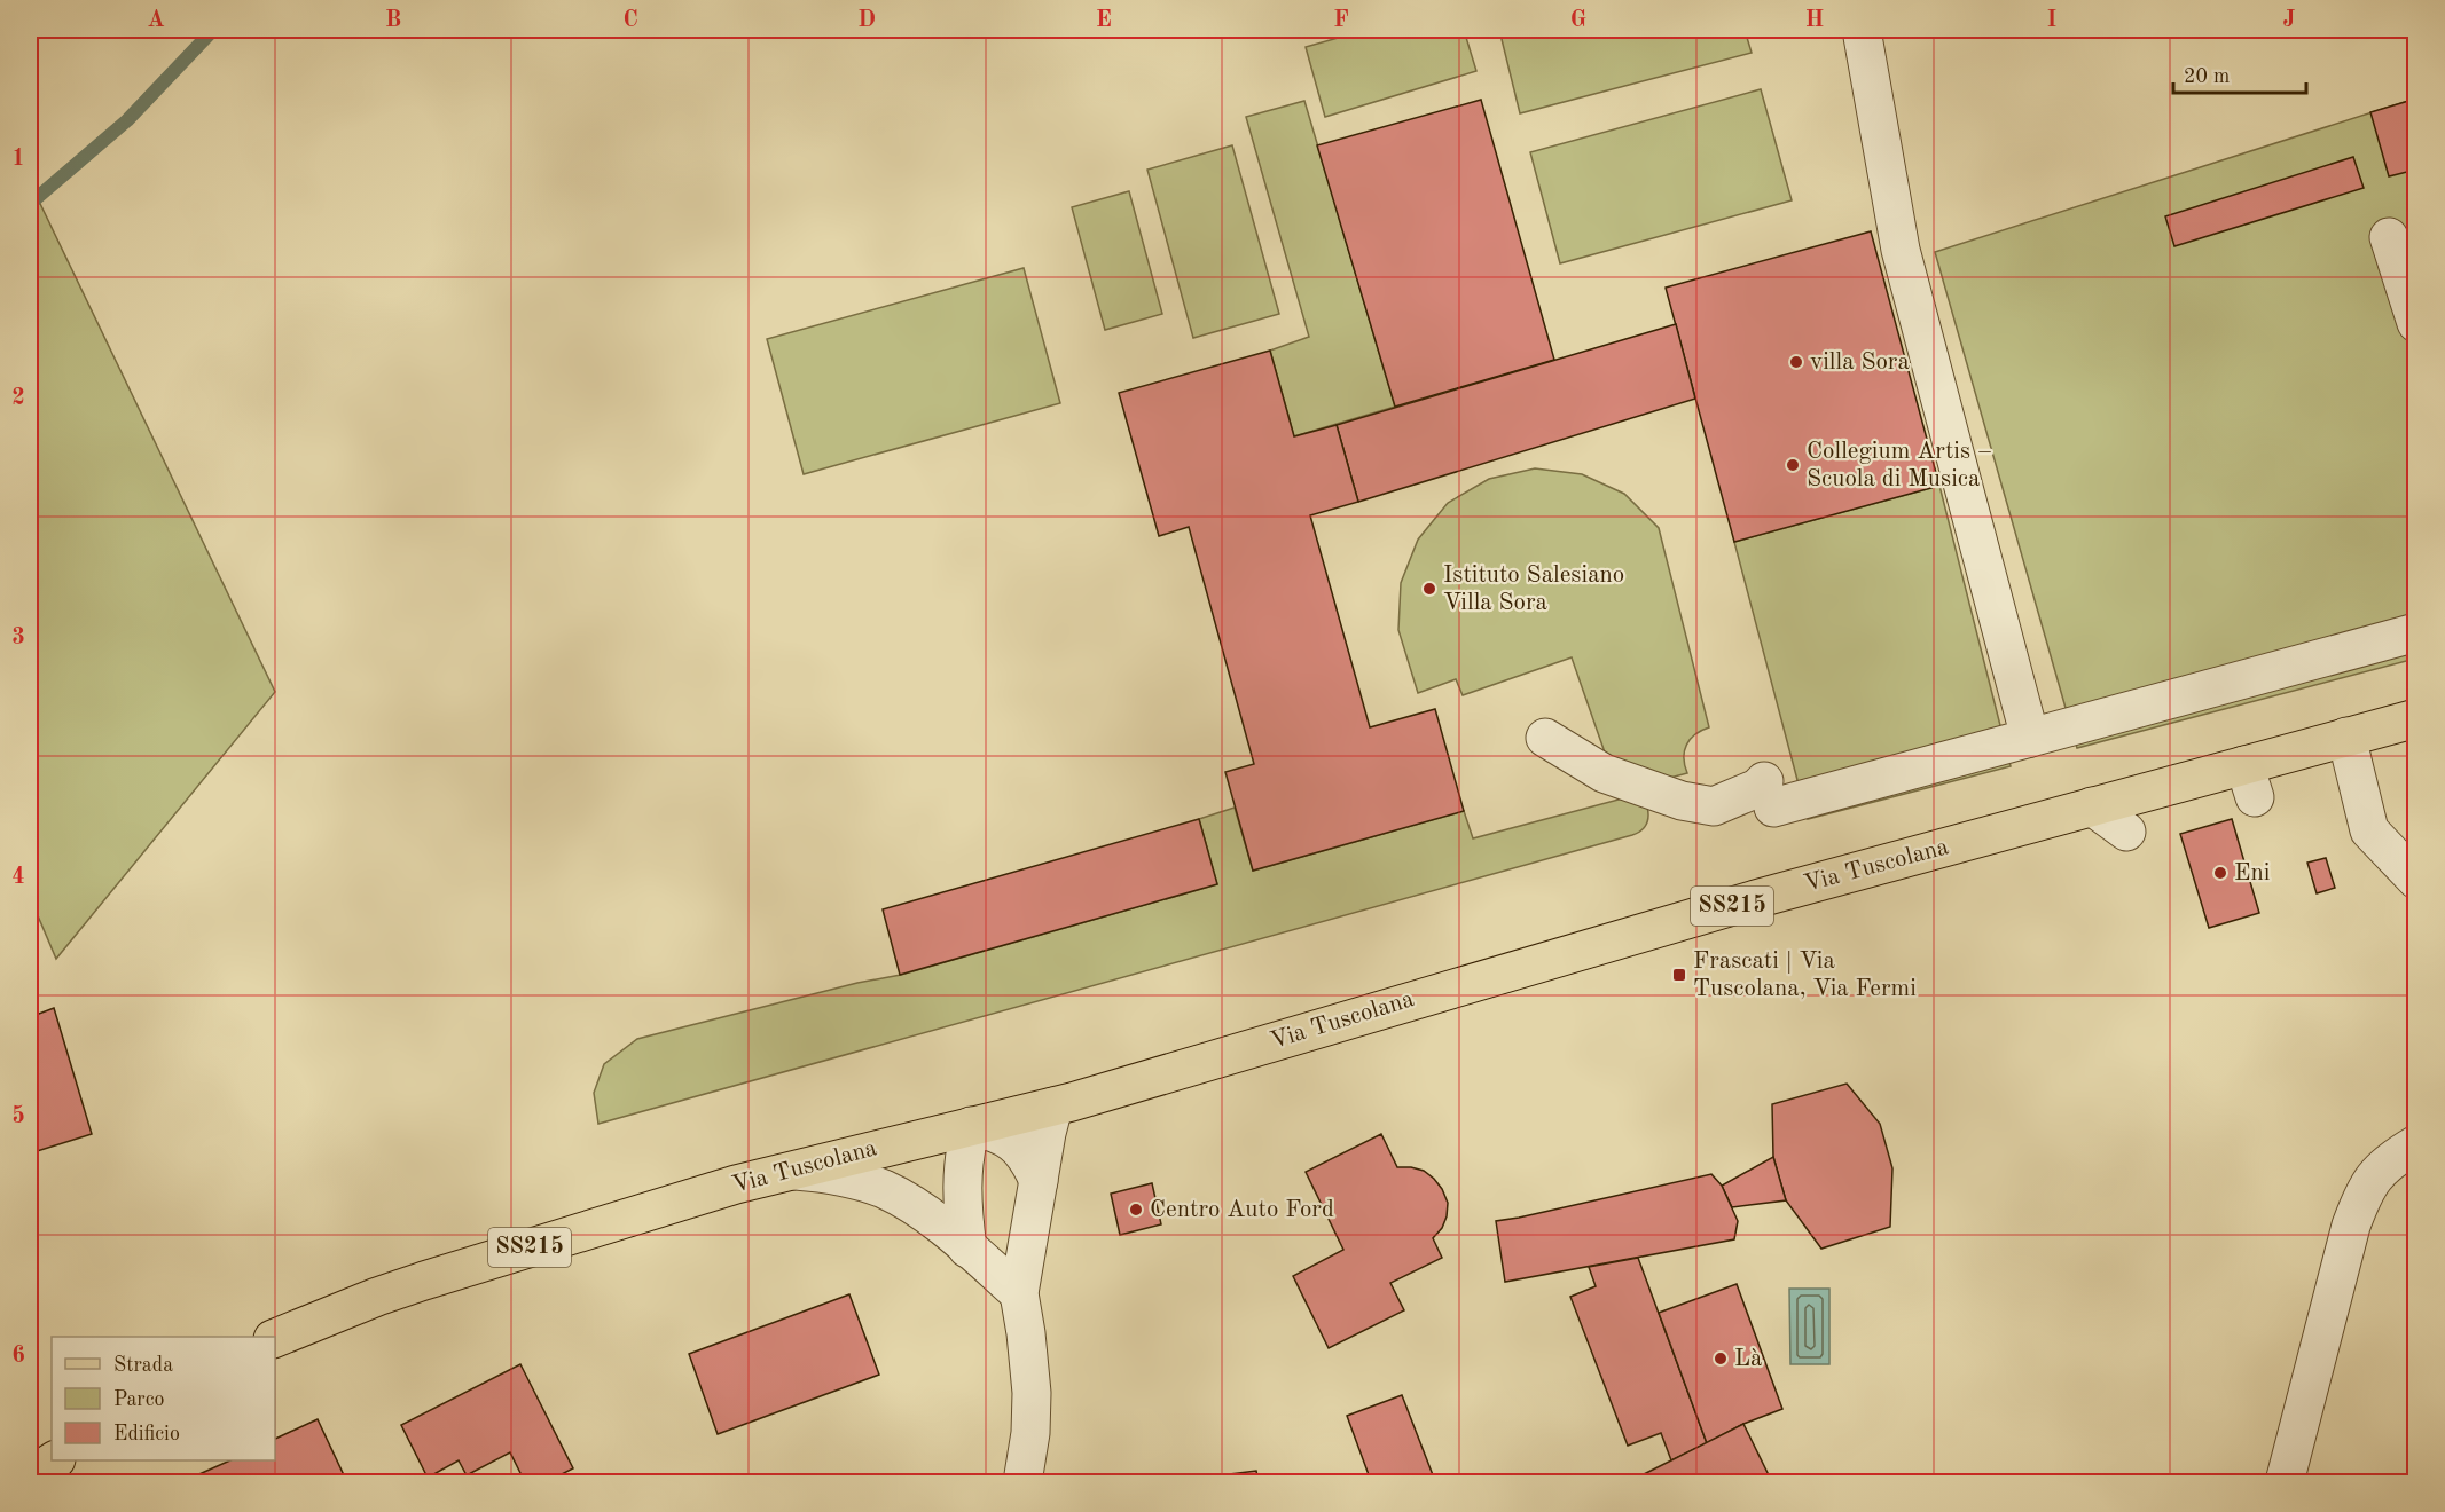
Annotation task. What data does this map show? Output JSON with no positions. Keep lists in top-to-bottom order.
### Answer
{
  "streets": {
    "main road": ["Via Tuscolana", "SS215"]
  },
  "places": {
    "other": [
      "villa Sora",
      "Collegium Artis – Scuola di Musica",
      "Istituto Salesiano Villa Sora",
      "Eni",
      "Centro Auto Ford",
      "Là"
    ],
    "transit": ["Frascati | Via Tuscolana, Via Fermi"]
  },
  "legend": ["Strada", "Parco", "Edificio"],
  "scale_bar": "20 m",
  "grid": {
    "columns": [
      "A",
      "B",
      "C",
      "D",
      "E",
      "F",
      "G",
      "H",
      "I",
      "J"
    ],
    "rows": [
      "1",
      "2",
      "3",
      "4",
      "5",
      "6"
    ]
  }
}
